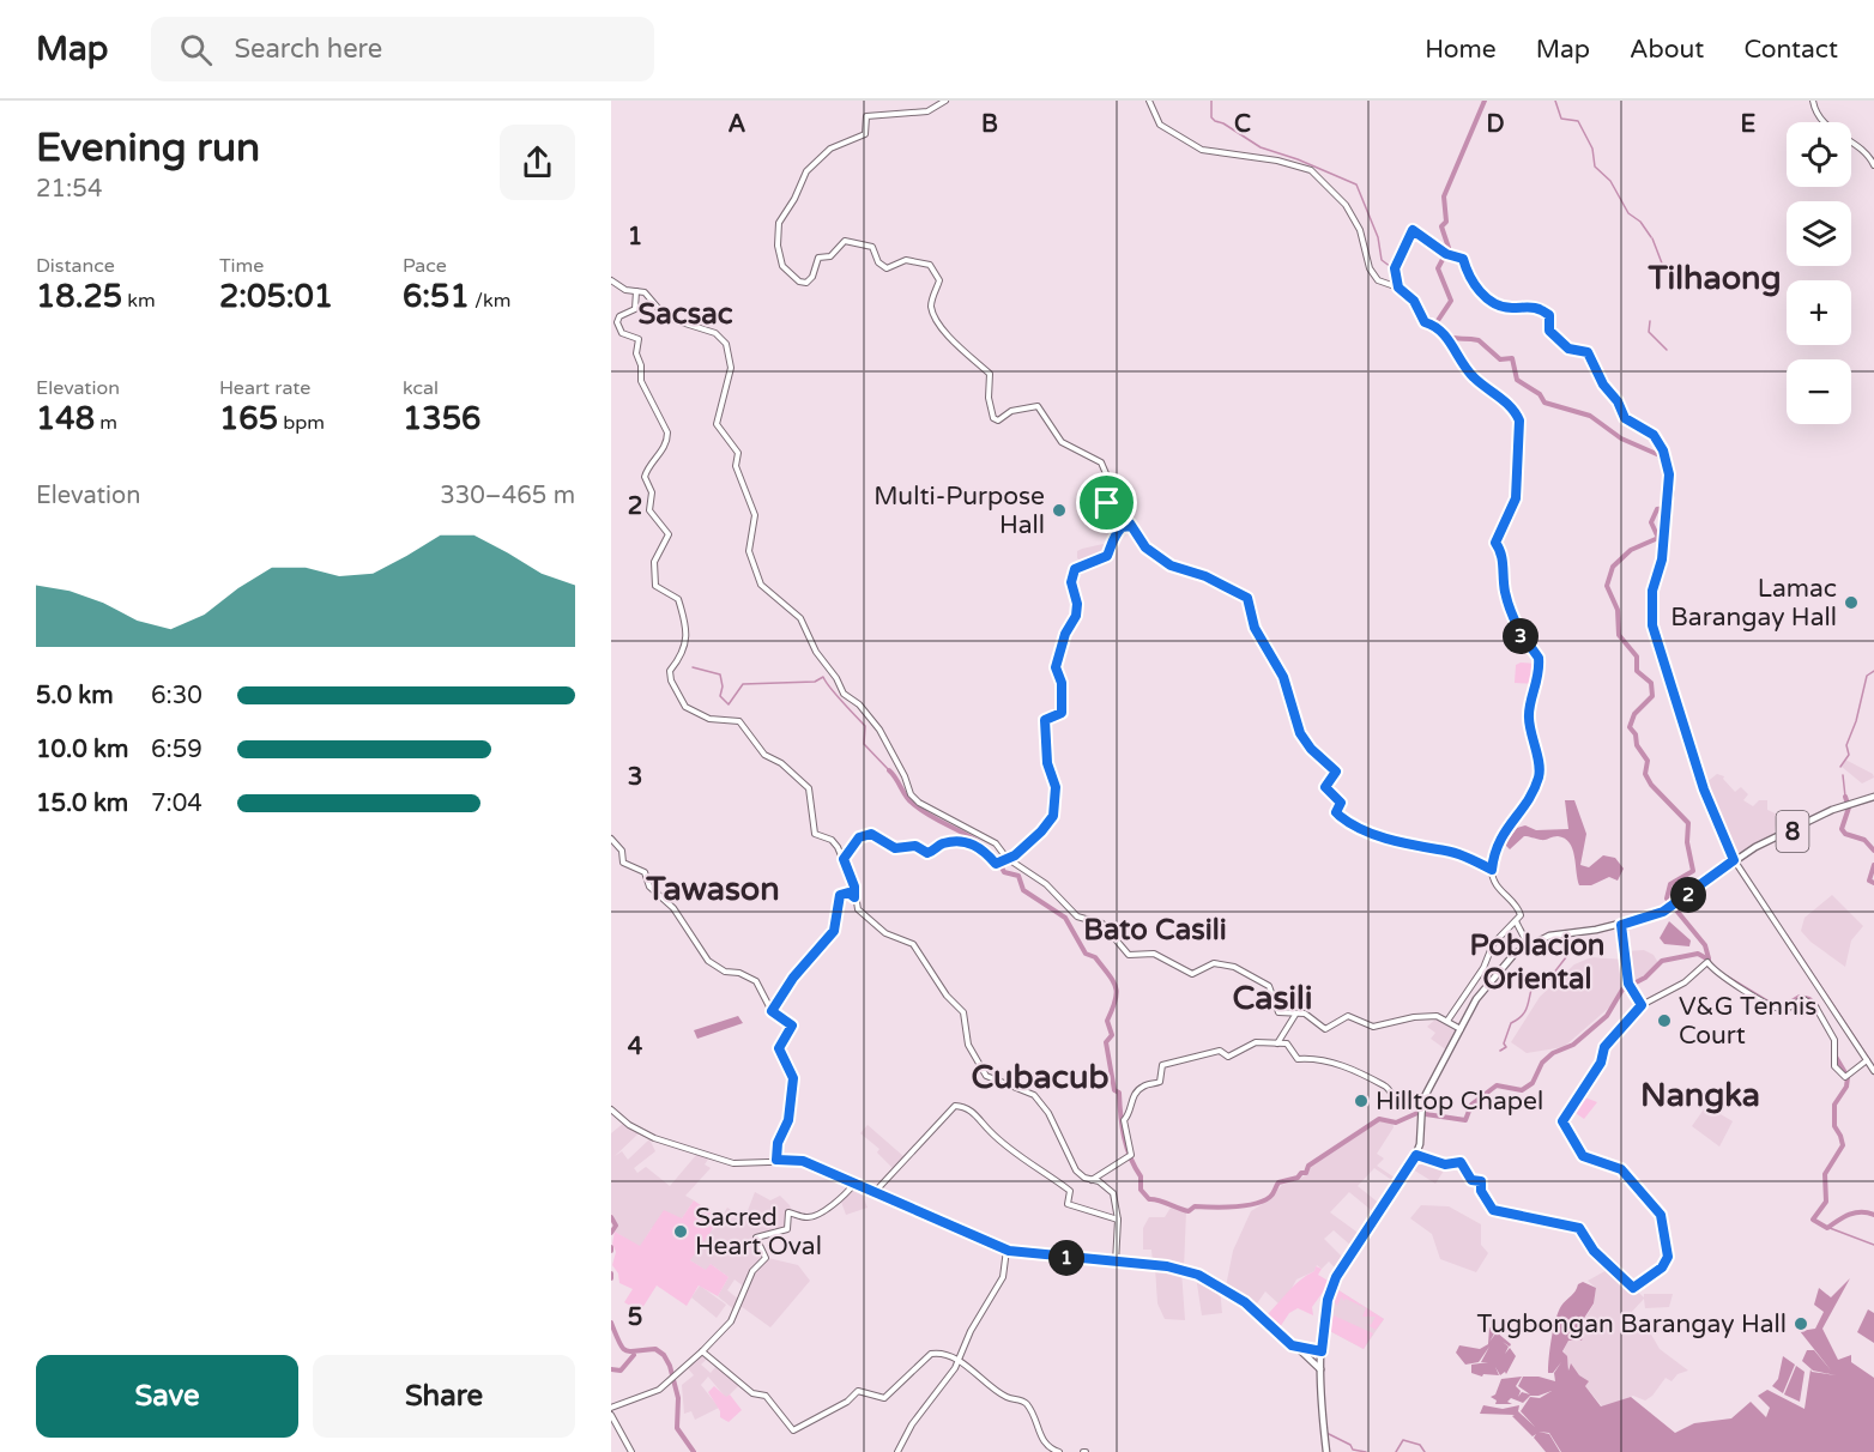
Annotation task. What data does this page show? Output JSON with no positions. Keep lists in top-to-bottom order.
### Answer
{
  "streets": {
    "main road": ["8"]
  },
  "districts": [
    "Tilhaong",
    "Sacsac",
    "Tawason",
    "Bato Casili",
    "Poblacion Oriental",
    "Casili",
    "Cubacub",
    "Nangka"
  ],
  "places": [
    "Multi-Purpose Hall",
    "Lamac Barangay Hall",
    "V&G Tennis Court",
    "Hilltop Chapel",
    "Sacred Heart Oval",
    "Tugbongan Barangay Hall"
  ],
  "page": {
    "header": "Map",
    "search": "Search here",
    "nav": [
      "Home",
      "Map",
      "About",
      "Contact"
    ],
    "heading": ["Evening run", "21:54"],
    "map_buttons": ["+", "−"],
    "stats": [
      ["Distance", "18.25 km"],
      ["Time", "2:05:01"],
      ["Pace", "6:51 /km"],
      ["Elevation", "148 m"],
      ["Heart rate", "165 bpm"],
      ["kcal", "1356"]
    ],
    "chart": ["Elevation", "330–465 m"],
    "pins": ["3", "2", "1"],
    "list": [
      {
        "name": "5.0 km",
        "note": "6:30"
      },
      {
        "name": "10.0 km",
        "note": "6:59"
      },
      {
        "name": "15.0 km",
        "note": "7:04"
      }
    ],
    "buttons": ["Save", "Share"]
  },
  "grid": {
    "columns": [
      "A",
      "B",
      "C",
      "D",
      "E"
    ],
    "rows": [
      "1",
      "2",
      "3",
      "4",
      "5"
    ]
  }
}
